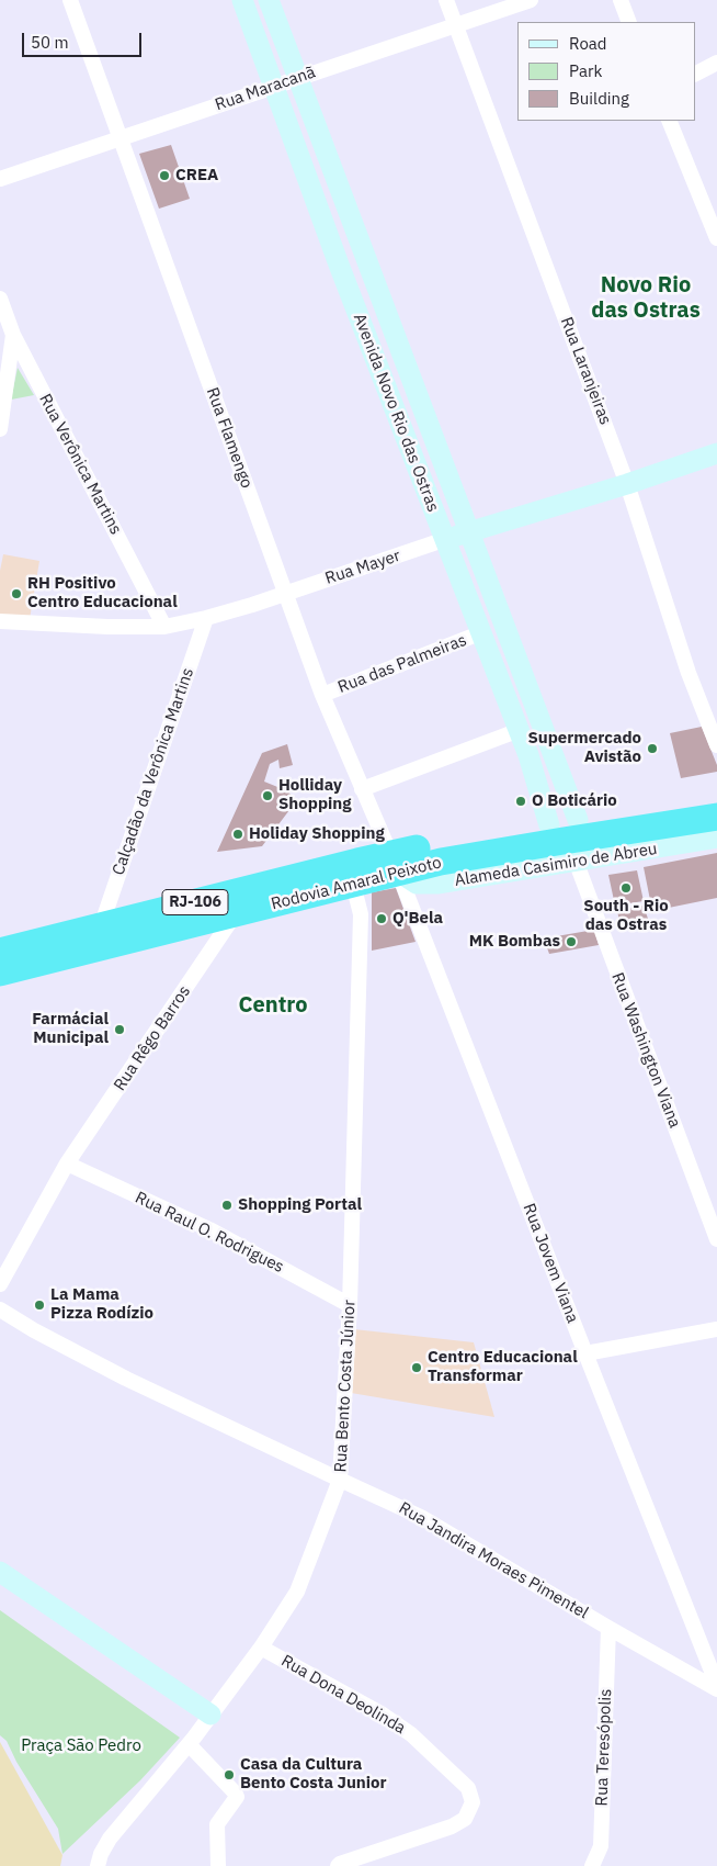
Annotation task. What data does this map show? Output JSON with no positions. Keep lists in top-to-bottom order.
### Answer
{
  "streets": {
    "highway": ["Rodovia Amaral Peixoto", "RJ-106"],
    "street": [
      "Rua Maracanã",
      "Rua Laranjeiras",
      "Avenida Novo Rio das Ostras",
      "Rua Flamengo",
      "Rua Verônica Martins",
      "Rua Mayer",
      "Rua das Palmeiras",
      "Calçadão da Verônica Martins",
      "Alameda Casimiro de Abreu",
      "Rua Rêgo Barros",
      "Rua Washington Viana",
      "Rua Raul O. Rodrigues",
      "Rua Jovem Viana",
      "Rua Bento Costa Júnior",
      "Rua Jandira Moraes Pimentel",
      "Rua Dona Deolinda",
      "Rua Teresópolis"
    ]
  },
  "crossings": [
    ["Rua Maracanã", "Rua Laranjeiras"],
    ["Rua Maracanã", "Avenida Novo Rio das Ostras"],
    ["Rua Maracanã", "Rua Flamengo"],
    ["Rua Laranjeiras", "Rua Mayer"],
    ["Avenida Novo Rio das Ostras", "Rua Mayer"],
    ["Avenida Novo Rio das Ostras", "Rua das Palmeiras"],
    ["Avenida Novo Rio das Ostras", "Rodovia Amaral Peixoto"],
    ["Rua Flamengo", "Rua Mayer"],
    ["Rua Flamengo", "Rua das Palmeiras"],
    ["Rua Flamengo", "Alameda Casimiro de Abreu"],
    ["Rua Flamengo", "Rodovia Amaral Peixoto"],
    ["Rua Flamengo", "Rua Jovem Viana"],
    ["Rua Verônica Martins", "Rua Mayer"],
    ["Rua Mayer", "Calçadão da Verônica Martins"],
    ["Calçadão da Verônica Martins", "Rodovia Amaral Peixoto"],
    ["Alameda Casimiro de Abreu", "Rodovia Amaral Peixoto"],
    ["Alameda Casimiro de Abreu", "Rua Washington Viana"],
    ["Alameda Casimiro de Abreu", "Rua Jovem Viana"],
    ["Rodovia Amaral Peixoto", "Rua Rêgo Barros"],
    ["Rodovia Amaral Peixoto", "Rua Jovem Viana"],
    ["Rodovia Amaral Peixoto", "Rua Bento Costa Júnior"],
    ["Rua Rêgo Barros", "Rua Raul O. Rodrigues"],
    ["Rua Raul O. Rodrigues", "Rua Bento Costa Júnior"],
    ["Rua Bento Costa Júnior", "Rua Jandira Moraes Pimentel"],
    ["Rua Bento Costa Júnior", "Rua Dona Deolinda"],
    ["Rua Jandira Moraes Pimentel", "Rua Teresópolis"]
  ],
  "districts": ["Novo Rio das Ostras", "Centro"],
  "parks": ["Praça São Pedro"],
  "places": [
    "CREA",
    "RH Positivo Centro Educacional",
    "Supermercado Avistão",
    "Holliday Shopping",
    "O Boticário",
    "Holiday Shopping",
    "South - Rio das Ostras",
    "Q'Bela",
    "MK Bombas",
    "Farmácial Municipal",
    "Shopping Portal",
    "La Mama Pizza Rodízio",
    "Centro Educacional Transformar",
    "Casa da Cultura Bento Costa Junior"
  ],
  "legend": ["Road", "Park", "Building"],
  "scale_bar": "50 m"
}
